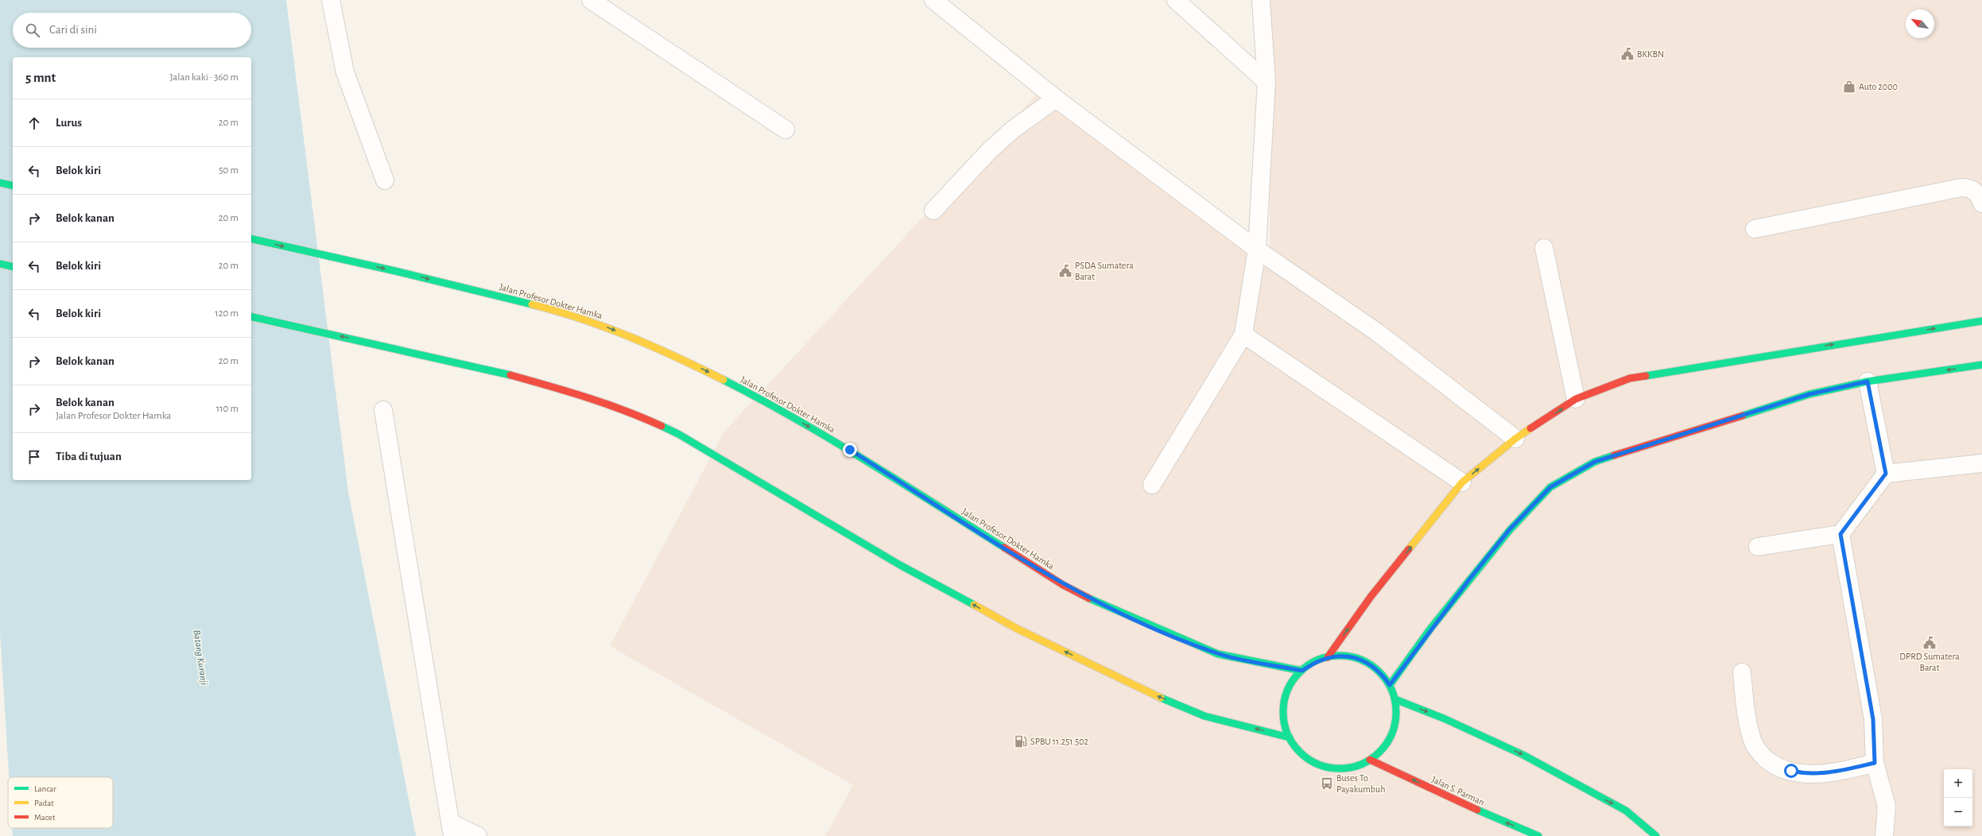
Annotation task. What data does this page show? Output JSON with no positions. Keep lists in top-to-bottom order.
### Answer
{
  "streets": {
    "main road": ["Jalan Profesor Dokter Hamka", "Jalan S. Parman"]
  },
  "crossings": [
    ["Jalan Profesor Dokter Hamka", "Jalan S. Parman"]
  ],
  "one_way": ["Jalan Profesor Dokter Hamka", "Jalan S. Parman"],
  "water": ["Batang Kuranji"],
  "places": {
    "public building": ["BKKBN", "PSDA Sumatera Barat", "DPRD Sumatera Barat"],
    "shop": ["Auto 2000"],
    "fuel station": ["SPBU 11.251.502"],
    "bus stop": ["Buses To Payakumbuh"]
  },
  "legend": ["Lancar", "Padat", "Macet"],
  "north": "top left",
  "page": {
    "search": "Cari di sini",
    "heading": ["5 mnt", "Jalan kaki · 360 m"],
    "list": [
      ["Lurus", "20 m"],
      ["Belok kiri", "50 m"],
      ["Belok kanan", "20 m"],
      ["Belok kiri", "20 m"],
      ["Belok kiri", "120 m"],
      ["Belok kanan", "20 m"],
      ["Belok kanan", "Jalan Profesor Dokter Hamka", "110 m"],
      "Tiba di tujuan"
    ],
    "map_buttons": ["+", "−"]
  }
}
